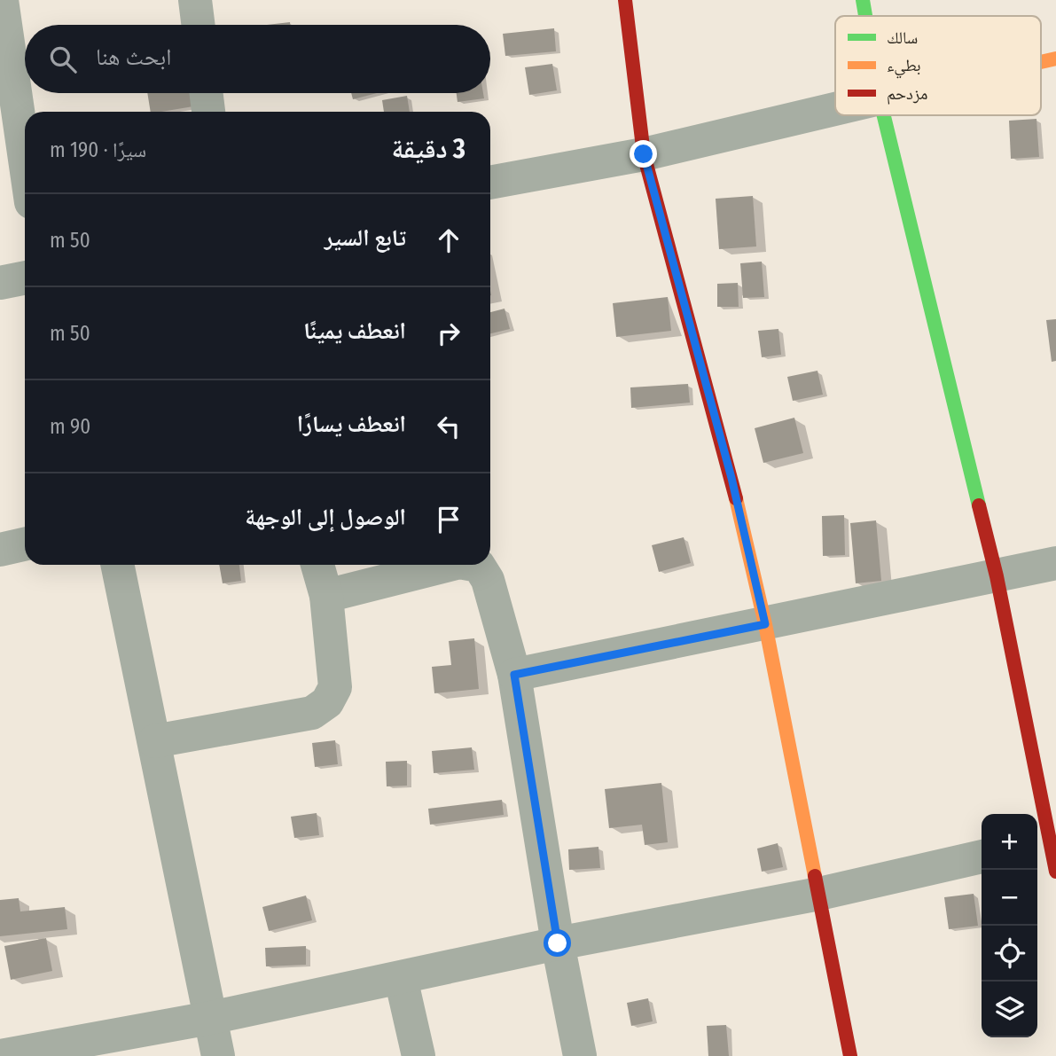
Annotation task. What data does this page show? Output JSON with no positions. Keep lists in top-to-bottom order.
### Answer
{
  "legend": ["سالك", "بطيء", "مزدحم"],
  "page": {
    "search": "ابحث هنا",
    "heading": ["3 دقيقة", "سيرًا · 190 m"],
    "list": [
      ["تابع السير", "50 m"],
      ["انعطف يمينًا", "50 m"],
      ["انعطف يسارًا", "90 m"],
      "الوصول إلى الوجهة"
    ],
    "map_buttons": ["+", "−"]
  }
}
